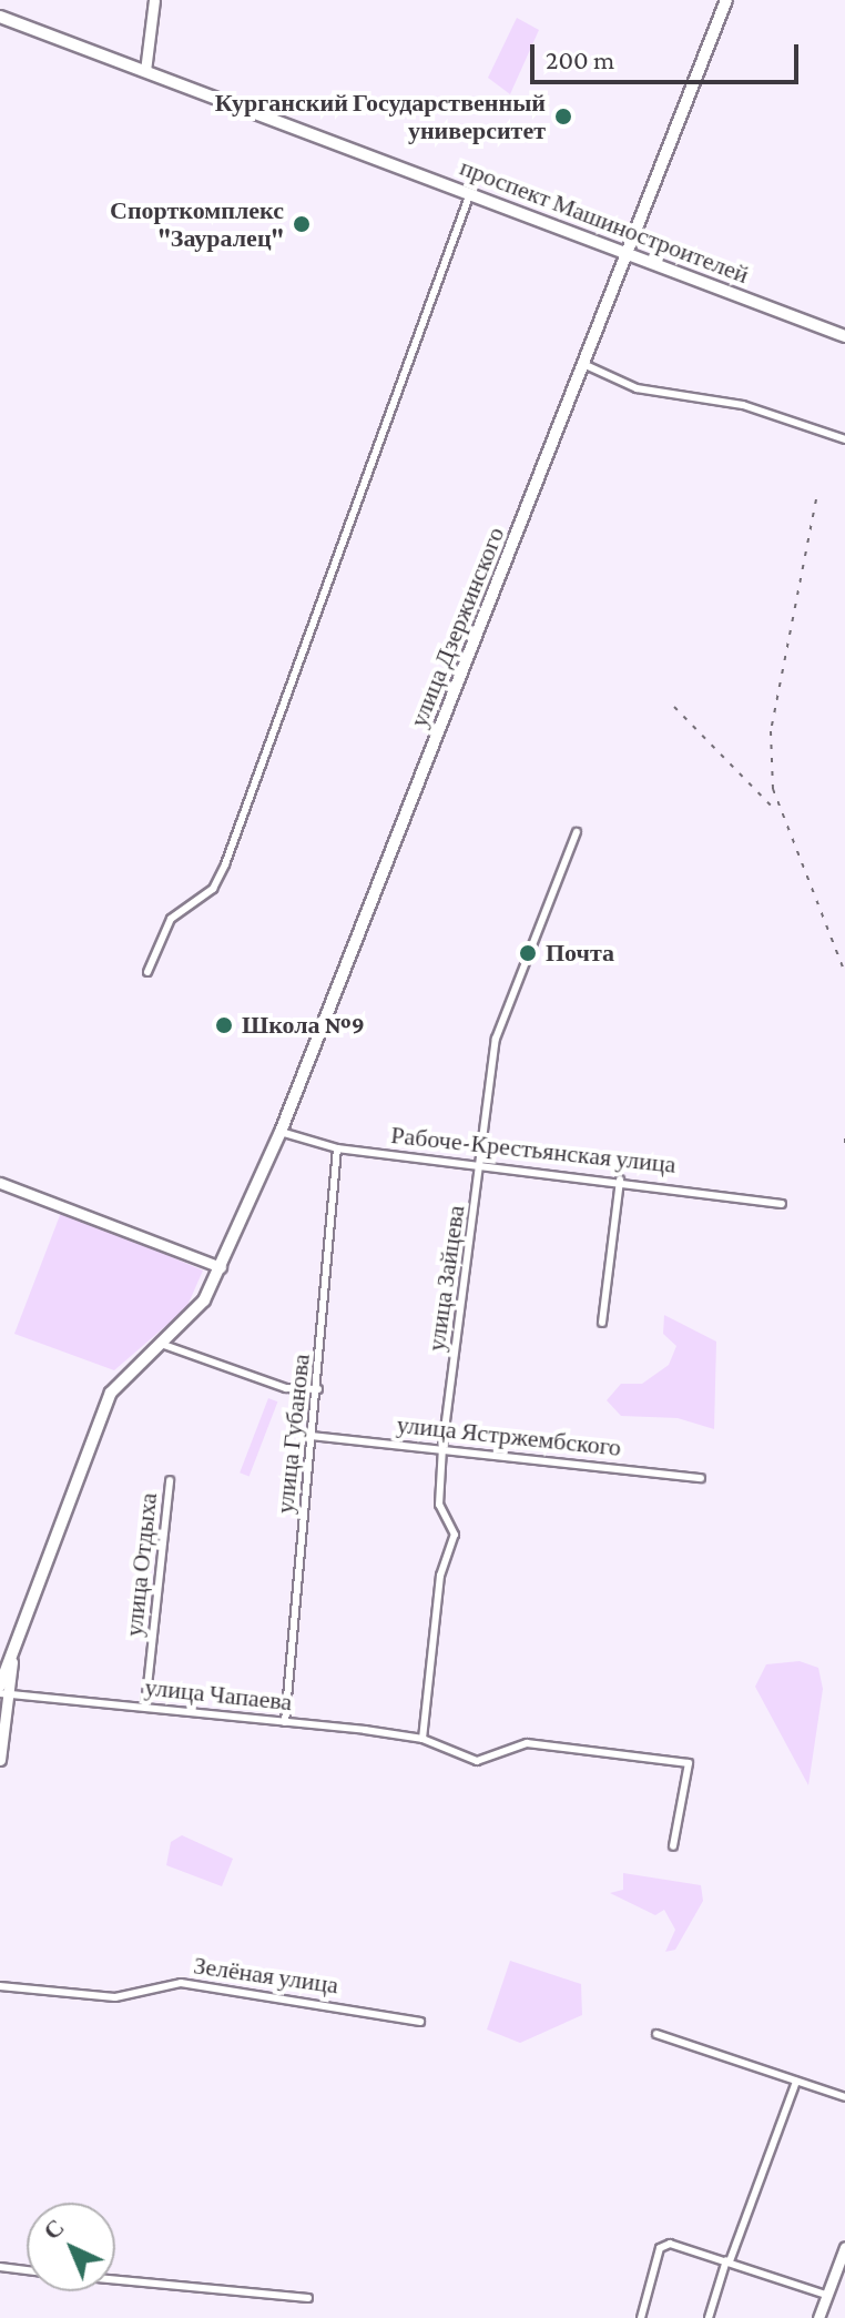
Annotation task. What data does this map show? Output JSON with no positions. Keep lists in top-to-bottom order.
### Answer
{
  "streets": {
    "main road": ["проспект Машиностроителей", "улица Дзержинского"],
    "street": [
      "Рабоче-Крестьянская улица",
      "улица Зайцева",
      "улица Губанова",
      "улица Ястржембского",
      "улица Отдыха",
      "улица Чапаева",
      "Зелёная улица"
    ]
  },
  "crossings": [
    ["проспект Машиностроителей", "улица Дзержинского"],
    ["улица Дзержинского", "Рабоче-Крестьянская улица"],
    ["улица Дзержинского", "улица Чапаева"],
    ["Рабоче-Крестьянская улица", "улица Зайцева"],
    ["Рабоче-Крестьянская улица", "улица Губанова"],
    ["улица Зайцева", "улица Ястржембского"],
    ["улица Зайцева", "улица Чапаева"],
    ["улица Губанова", "улица Ястржембского"],
    ["улица Губанова", "улица Чапаева"],
    ["улица Отдыха", "улица Чапаева"]
  ],
  "places": [
    "Курганский Государственный университет",
    "Спорткомплекс \"Зауралец\"",
    "Почта",
    "Школа №9"
  ],
  "scale_bar": "200 m",
  "north": "top left"
}
